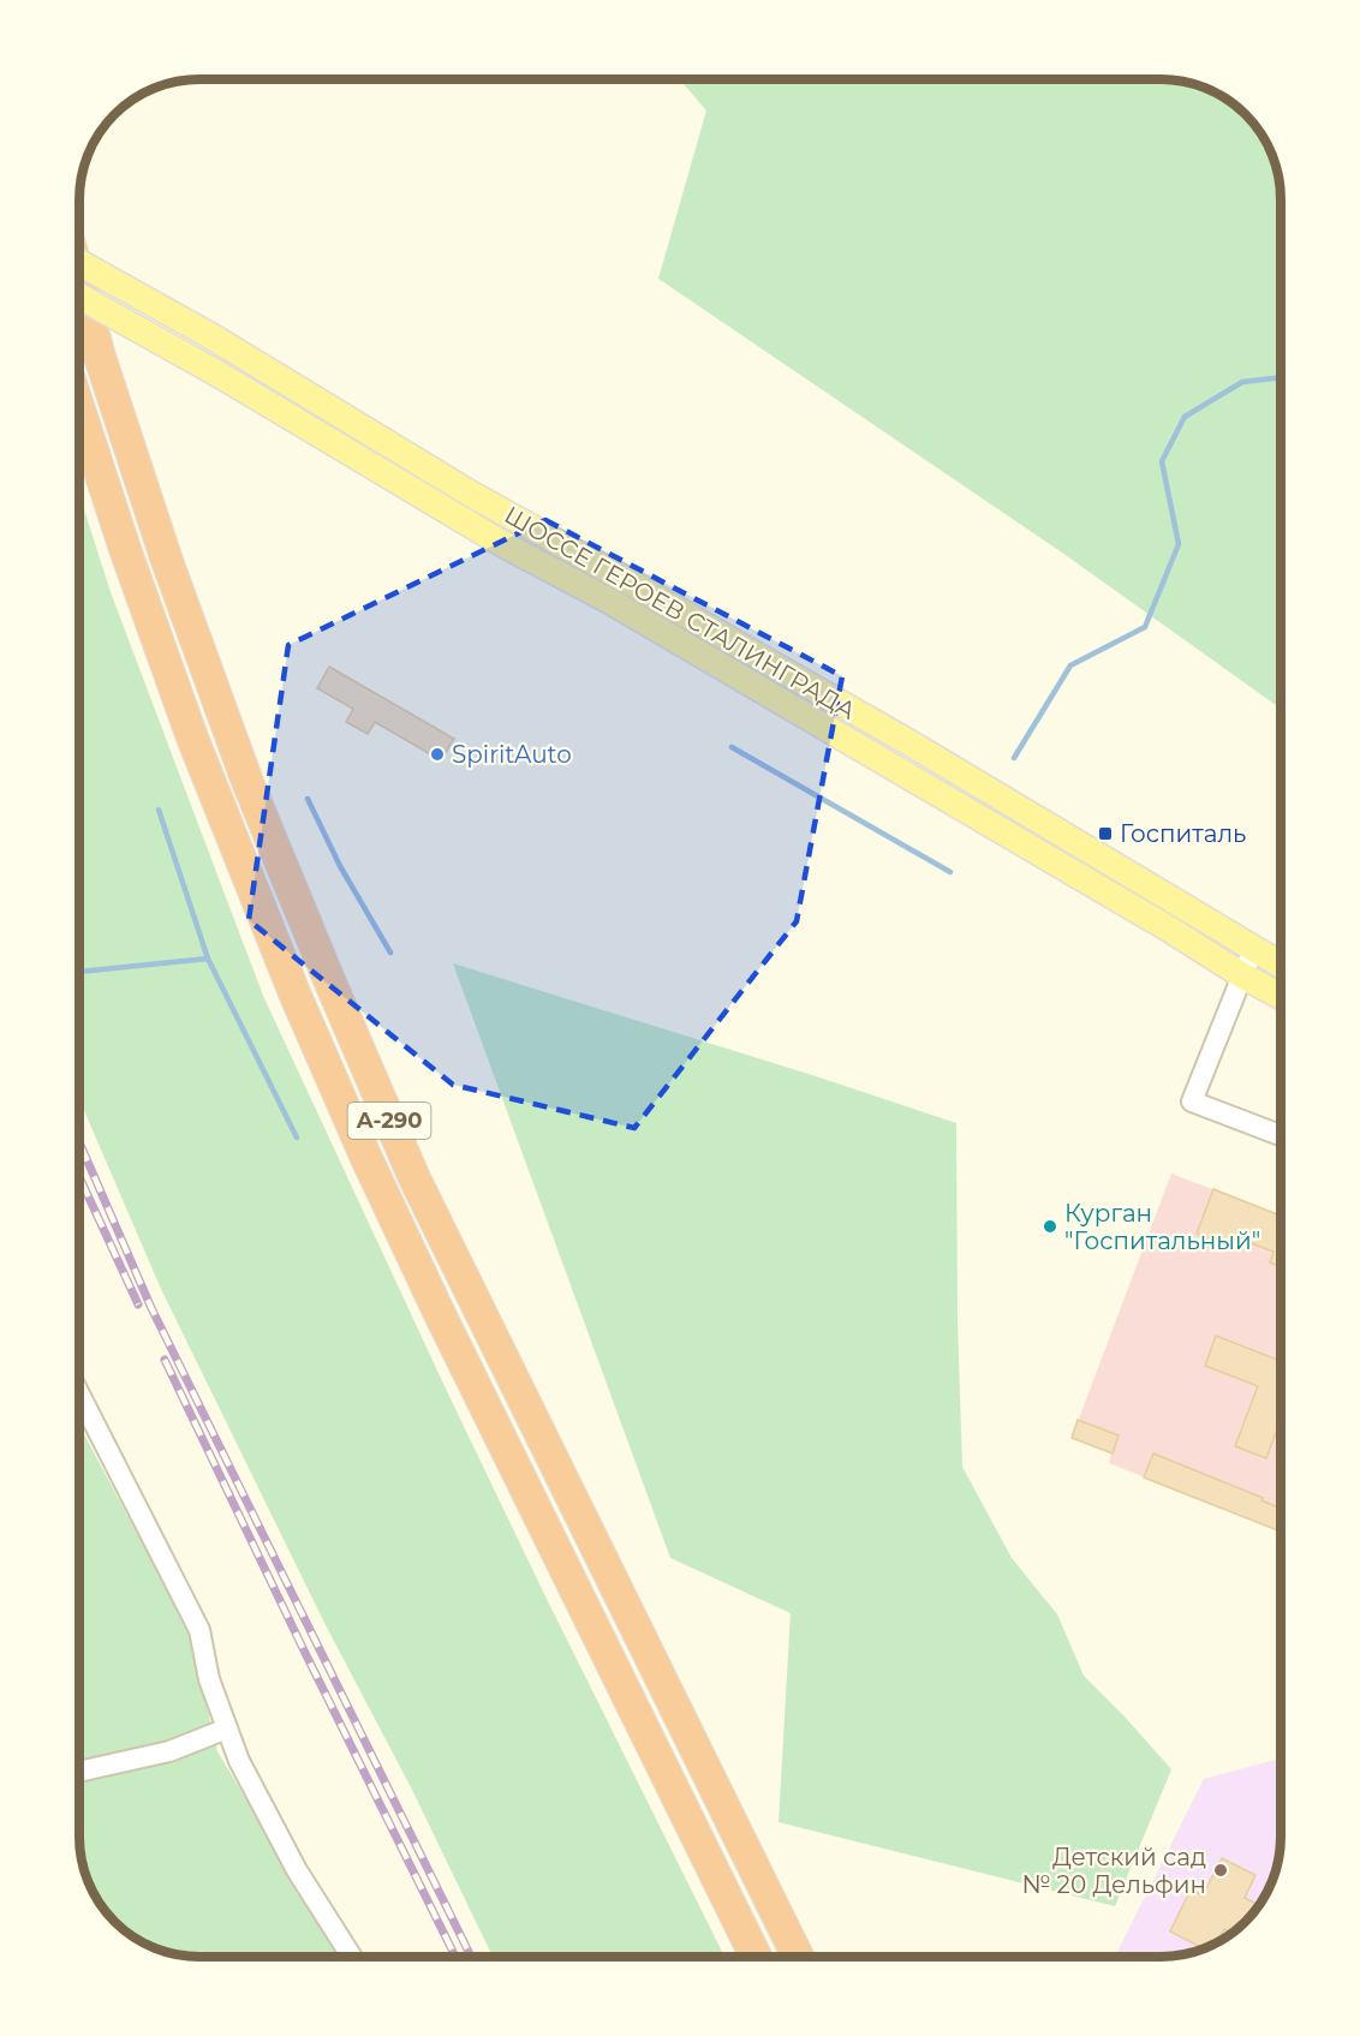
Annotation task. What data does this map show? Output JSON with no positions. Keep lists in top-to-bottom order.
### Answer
{
  "streets": {
    "highway": ["А-290"],
    "main road": ["ШОССЕ ГЕРОЕВ СТАЛИНГРАДА"]
  },
  "places": {
    "other": ["SpiritAuto", "Курган \"Госпитальный\"", "Детский сад № 20 Дельфин"],
    "transit": ["Госпиталь"]
  }
}
